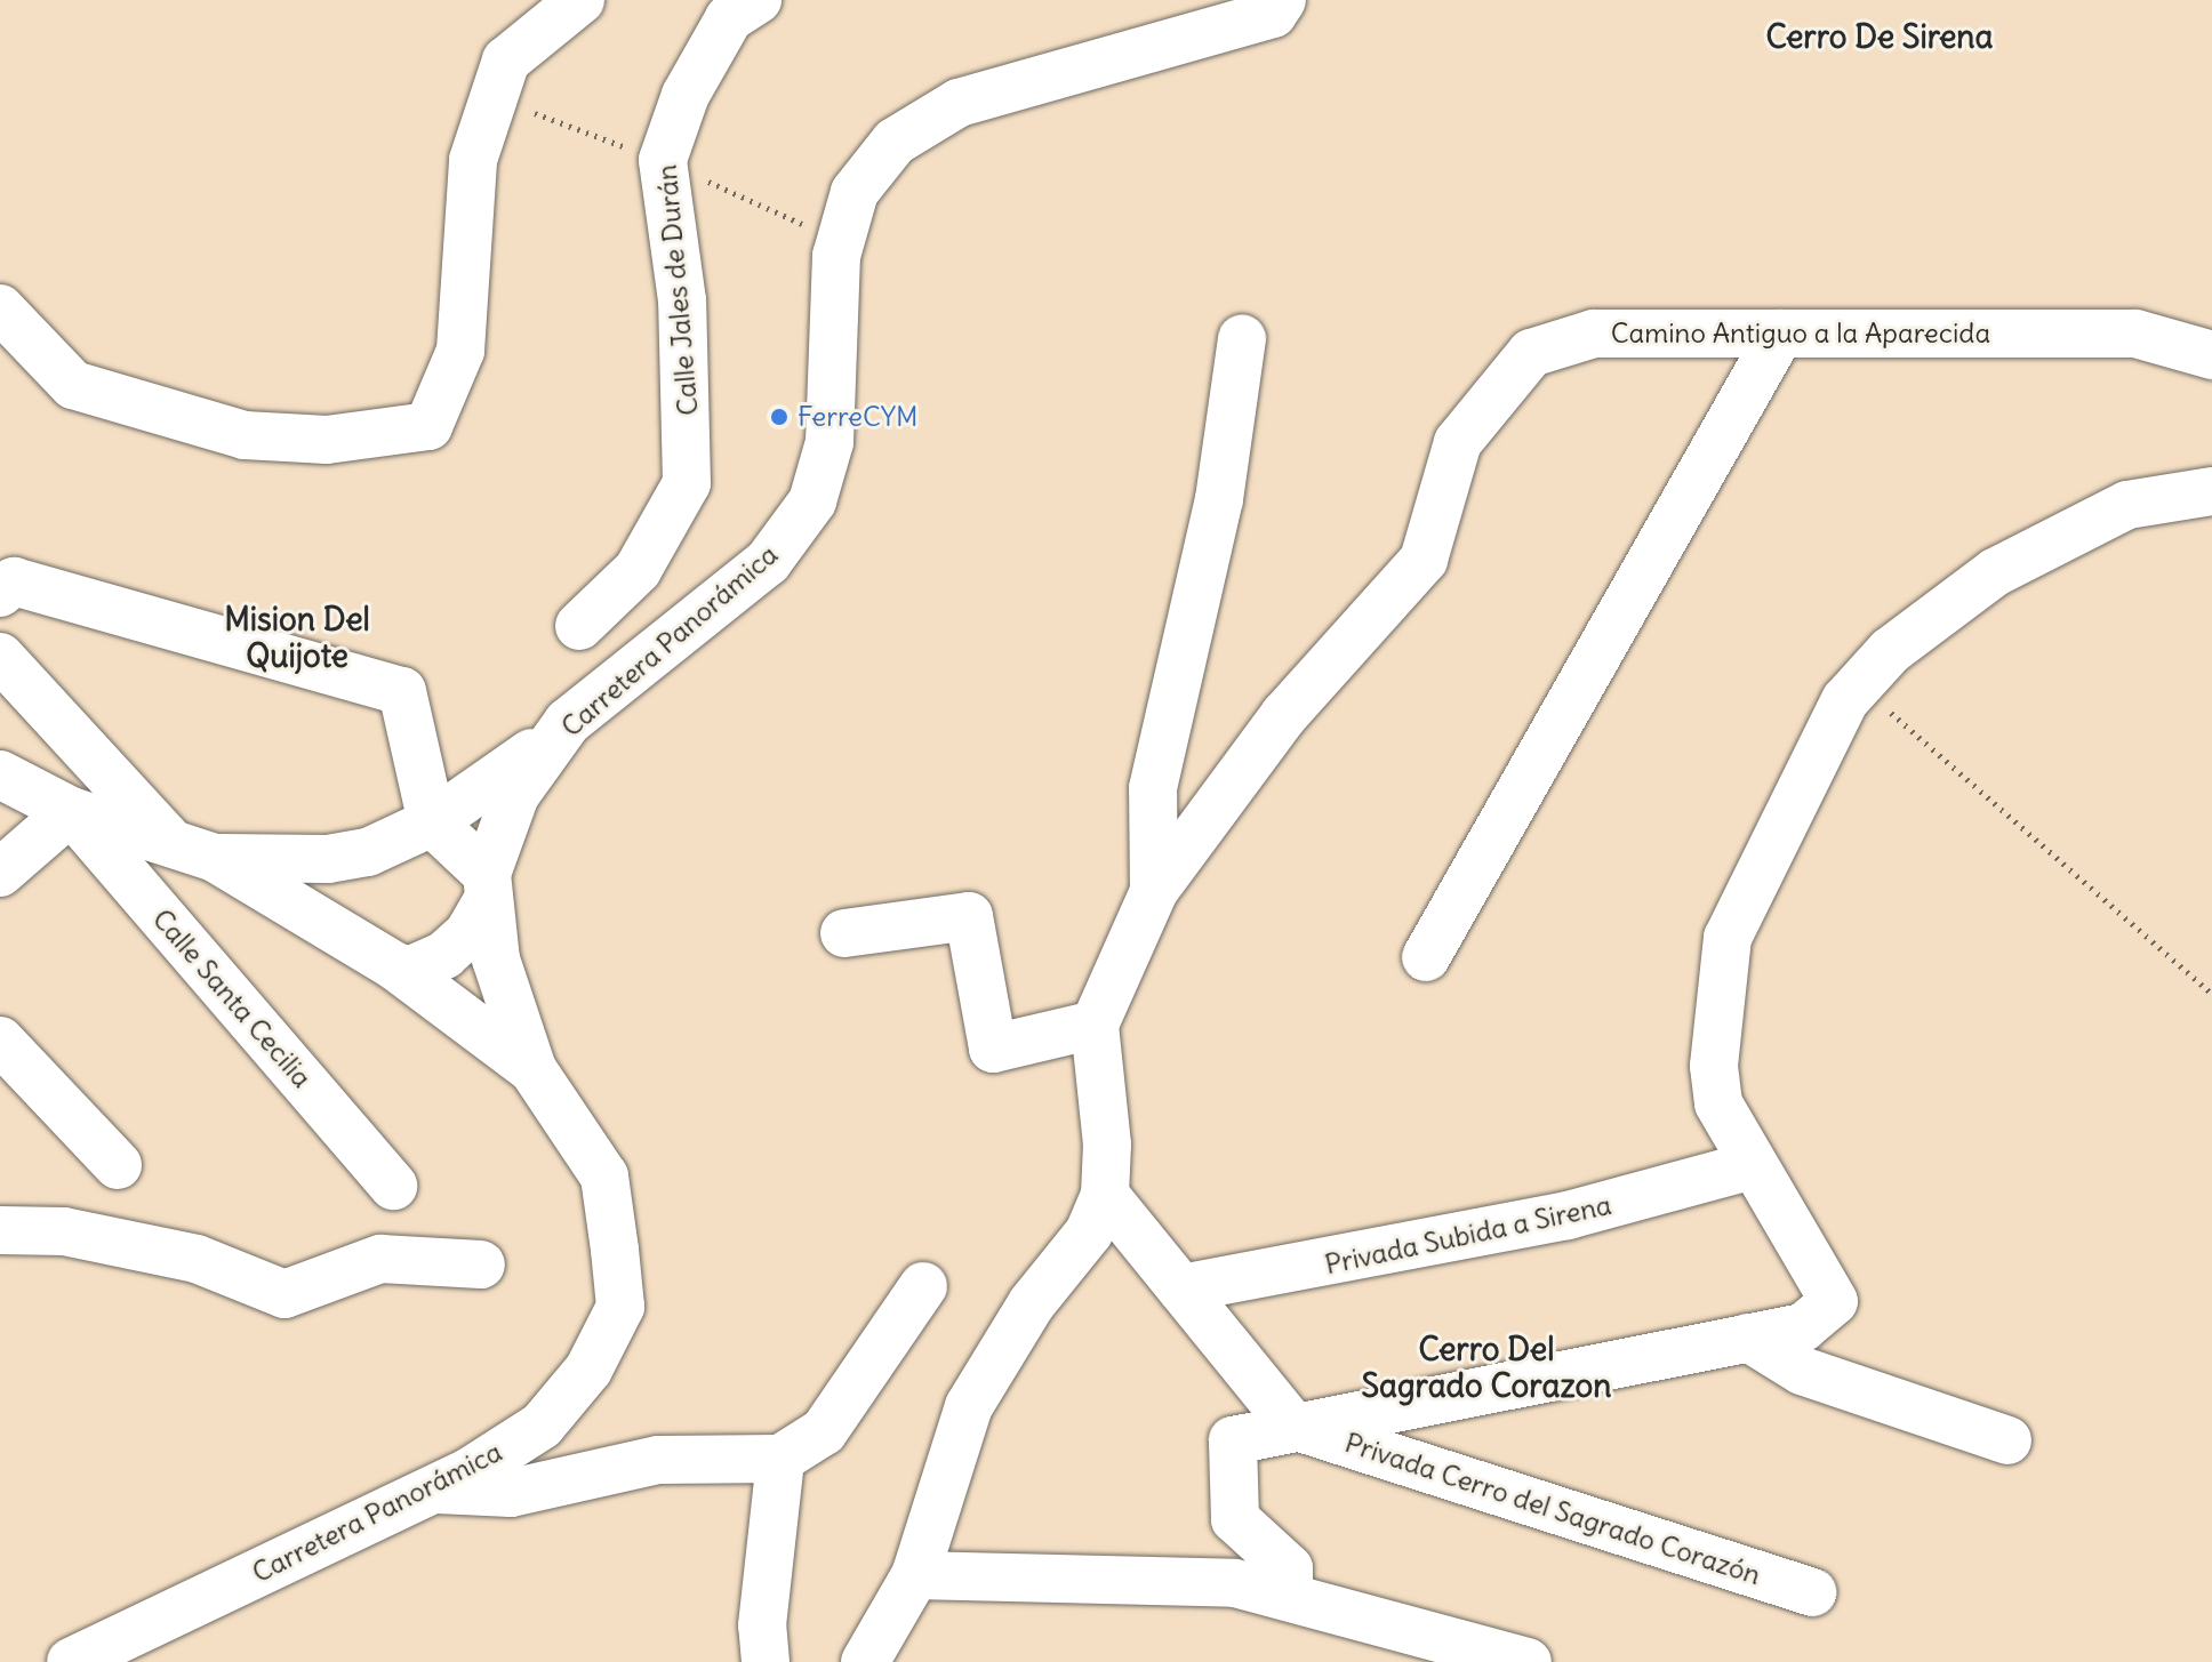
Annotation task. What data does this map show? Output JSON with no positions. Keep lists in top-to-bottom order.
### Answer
{
  "streets": {
    "street": [
      "Calle Jales de Durán",
      "Camino Antiguo a la Aparecida",
      "Carretera Panorámica",
      "Calle Santa Cecilia",
      "Privada Subida a Sirena",
      "Privada Cerro del Sagrado Corazón"
    ]
  },
  "districts": ["Cerro De Sirena", "Mision Del Quijote", "Cerro Del Sagrado Corazon"],
  "places": ["FerreCYM"]
}
